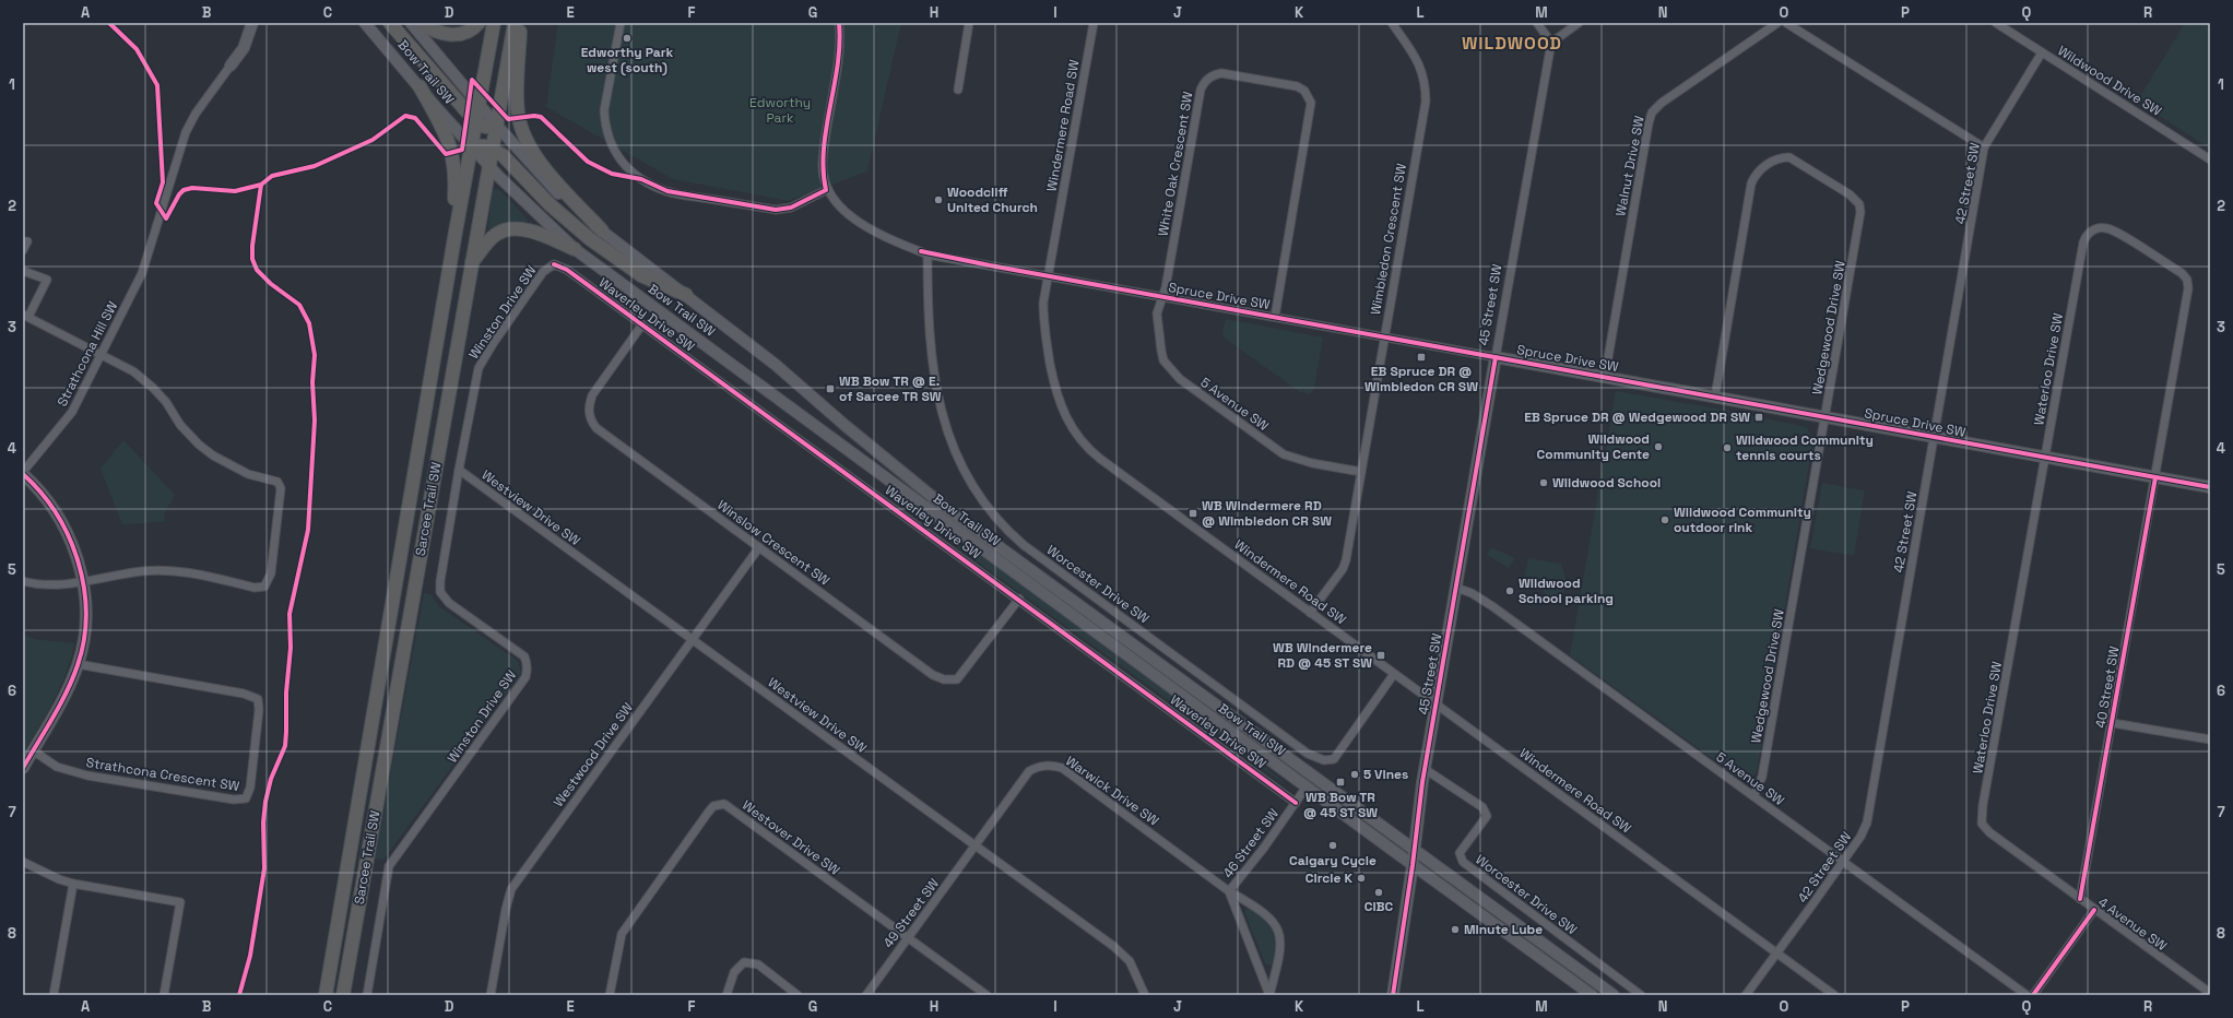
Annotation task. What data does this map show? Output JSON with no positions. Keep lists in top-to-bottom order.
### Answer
{
  "streets": {
    "highway": ["Sarcee Trail SW"],
    "main road": ["Bow Trail SW", "Spruce Drive SW", "45 Street SW"],
    "street": [
      "Wildwood Drive SW",
      "Windermere Road SW",
      "White Oak Crescent SW",
      "Walnut Drive SW",
      "42 Street SW",
      "Wimbledon Crescent SW",
      "Winston Drive SW",
      "Waverley Drive SW",
      "Wedgewood Drive SW",
      "Strathcona Hill SW",
      "Waterloo Drive SW",
      "5 Avenue SW",
      "Westview Drive SW",
      "Winslow Crescent SW",
      "Worcester Drive SW",
      "40 Street SW",
      "Westwood Drive SW",
      "Strathcona Crescent SW",
      "Warwick Drive SW",
      "Westover Drive SW",
      "46 Street SW",
      "49 Street SW",
      "4 Avenue SW"
    ]
  },
  "crossings": [
    ["Bow Trail SW", "45 Street SW"],
    ["Bow Trail SW", "Sarcee Trail SW"],
    ["Bow Trail SW", "46 Street SW"],
    ["Wildwood Drive SW", "42 Street SW"],
    ["Windermere Road SW", "42 Street SW"],
    ["Windermere Road SW", "Wimbledon Crescent SW"],
    ["Windermere Road SW", "Spruce Drive SW"],
    ["Windermere Road SW", "45 Street SW"],
    ["Windermere Road SW", "Worcester Drive SW"],
    ["White Oak Crescent SW", "Spruce Drive SW"],
    ["White Oak Crescent SW", "5 Avenue SW"],
    ["Walnut Drive SW", "Spruce Drive SW"],
    ["42 Street SW", "Spruce Drive SW"],
    ["42 Street SW", "5 Avenue SW"],
    ["Wimbledon Crescent SW", "Spruce Drive SW"],
    ["Wimbledon Crescent SW", "5 Avenue SW"],
    ["Spruce Drive SW", "45 Street SW"],
    ["Spruce Drive SW", "Wedgewood Drive SW"],
    ["Spruce Drive SW", "Waterloo Drive SW"],
    ["Spruce Drive SW", "5 Avenue SW"],
    ["Spruce Drive SW", "Worcester Drive SW"],
    ["Spruce Drive SW", "40 Street SW"],
    ["45 Street SW", "5 Avenue SW"],
    ["45 Street SW", "Worcester Drive SW"],
    ["Winston Drive SW", "Waverley Drive SW"],
    ["Winston Drive SW", "Westview Drive SW"],
    ["Waverley Drive SW", "Winslow Crescent SW"],
    ["Waverley Drive SW", "46 Street SW"],
    ["Wedgewood Drive SW", "5 Avenue SW"],
    ["Waterloo Drive SW", "40 Street SW"],
    ["Waterloo Drive SW", "4 Avenue SW"],
    ["Westview Drive SW", "Westwood Drive SW"],
    ["Westview Drive SW", "Warwick Drive SW"],
    ["Westview Drive SW", "49 Street SW"],
    ["Winslow Crescent SW", "Westwood Drive SW"],
    ["40 Street SW", "4 Avenue SW"],
    ["Warwick Drive SW", "46 Street SW"],
    ["Warwick Drive SW", "49 Street SW"],
    ["Westover Drive SW", "49 Street SW"]
  ],
  "districts": ["WILDWOOD"],
  "parks": ["Edworthy Park"],
  "places": {
    "other": [
      "Edworthy Park west (south)",
      "Woodcliff United Church",
      "Wildwood Community Cente",
      "Wildwood Community tennis courts",
      "Wildwood School",
      "Wildwood Community outdoor rink",
      "Wildwood School parking",
      "5 Vines",
      "Calgary Cycle",
      "Circle K",
      "CIBC",
      "Minute Lube"
    ],
    "transit": [
      "EB Spruce DR @ Wimbledon CR SW",
      "WB Bow TR @ E. of Sarcee TR SW",
      "EB Spruce DR @ Wedgewood DR SW",
      "WB Windermere RD @ Wimbledon CR SW",
      "WB Windermere RD @ 45 ST SW",
      "WB Bow TR @ 45 ST SW"
    ]
  },
  "grid": {
    "columns": [
      "A",
      "B",
      "C",
      "D",
      "E",
      "F",
      "G",
      "H",
      "I",
      "J",
      "K",
      "L",
      "M",
      "N",
      "O",
      "P",
      "Q",
      "R"
    ],
    "rows": [
      "1",
      "2",
      "3",
      "4",
      "5",
      "6",
      "7",
      "8"
    ]
  }
}
